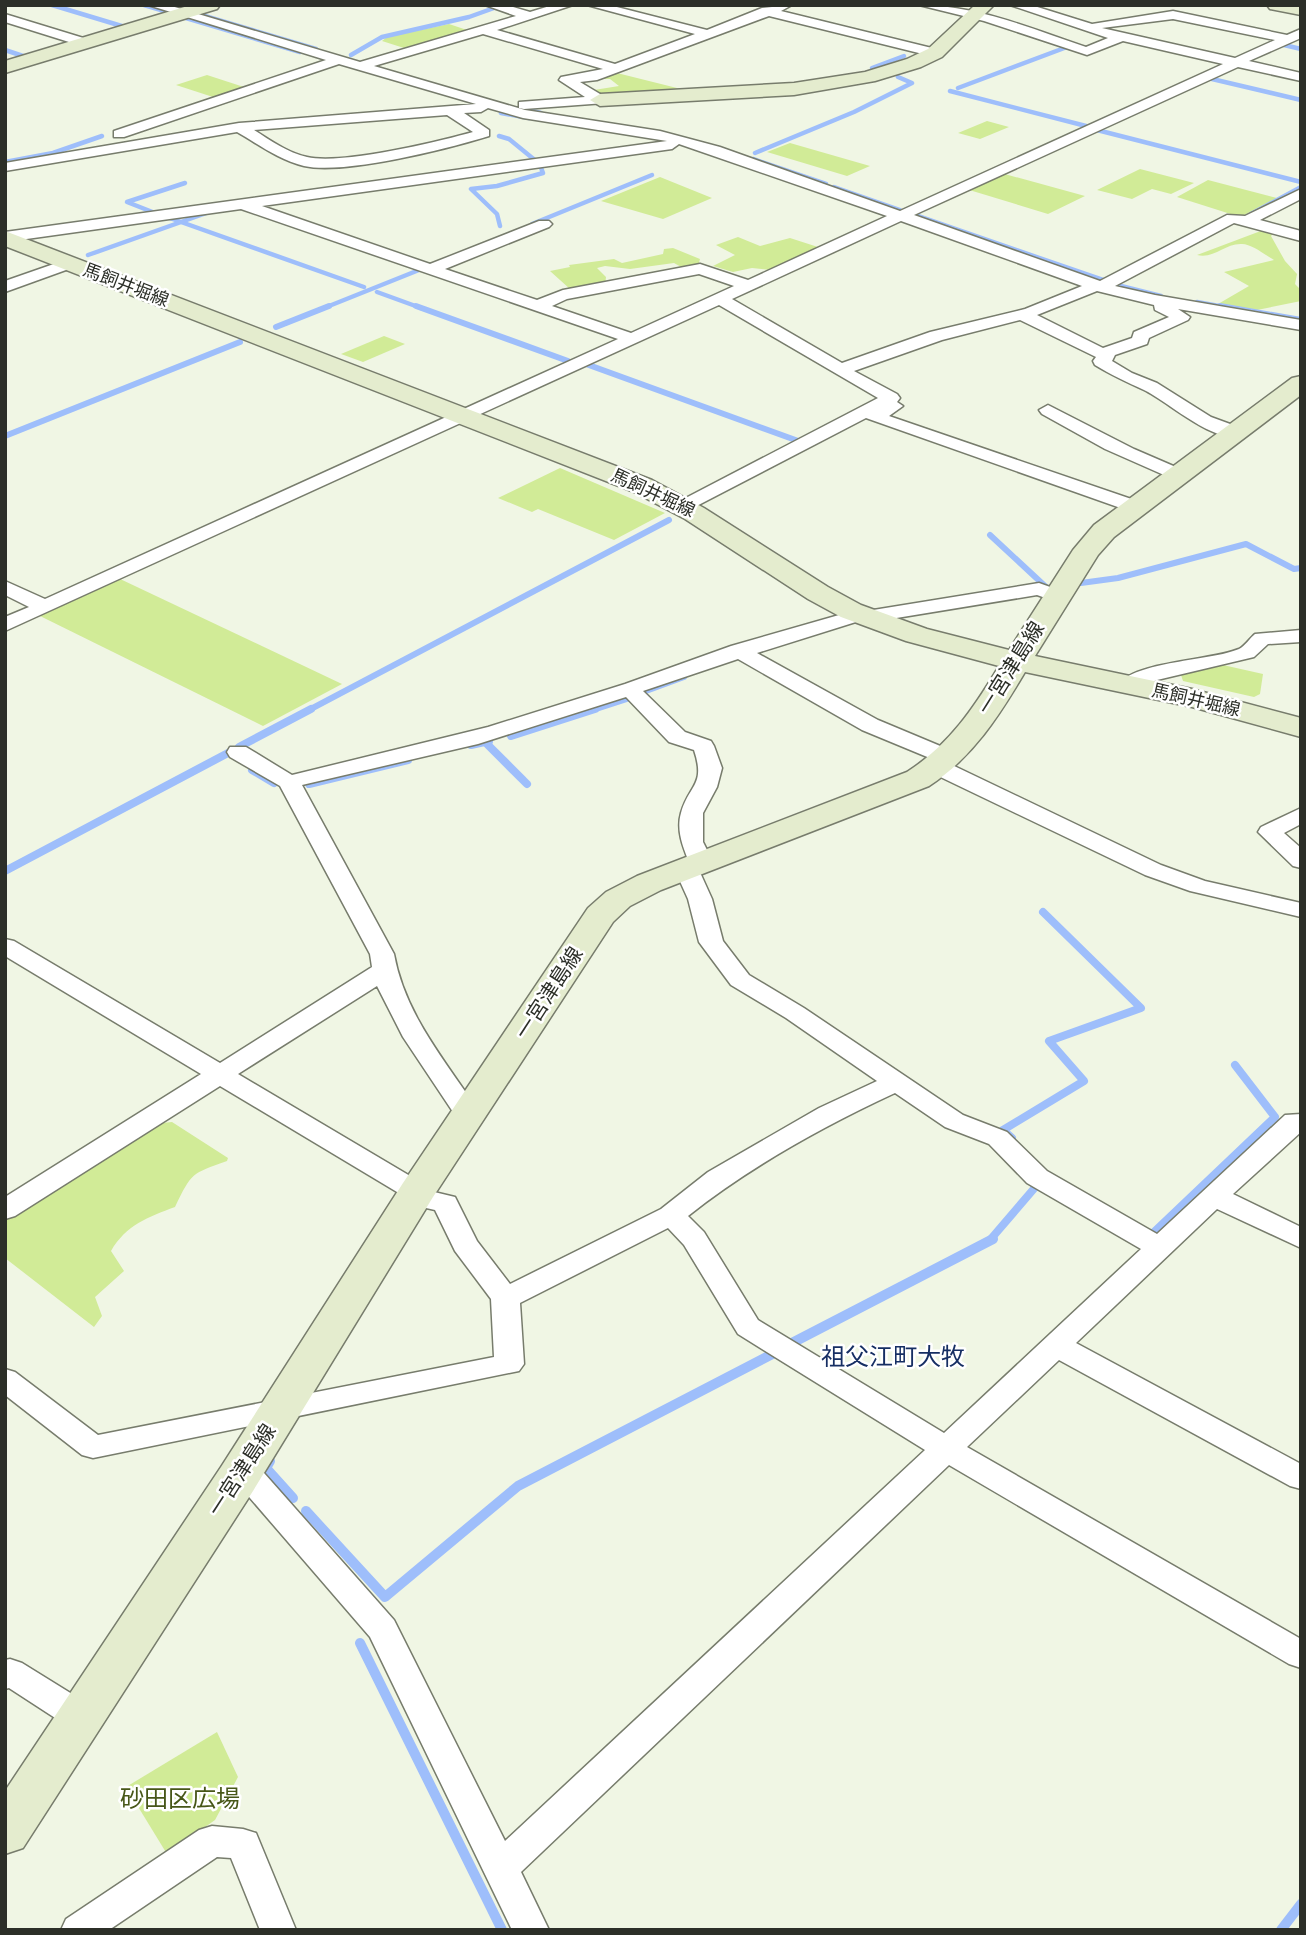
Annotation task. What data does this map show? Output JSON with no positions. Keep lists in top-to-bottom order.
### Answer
{
  "streets": {
    "main road": ["馬飼井堀線", "一宮津島線"]
  },
  "crossings": [
    ["馬飼井堀線", "一宮津島線"]
  ],
  "districts": ["祖父江町大牧"],
  "parks": ["砂田区広場"]
}
